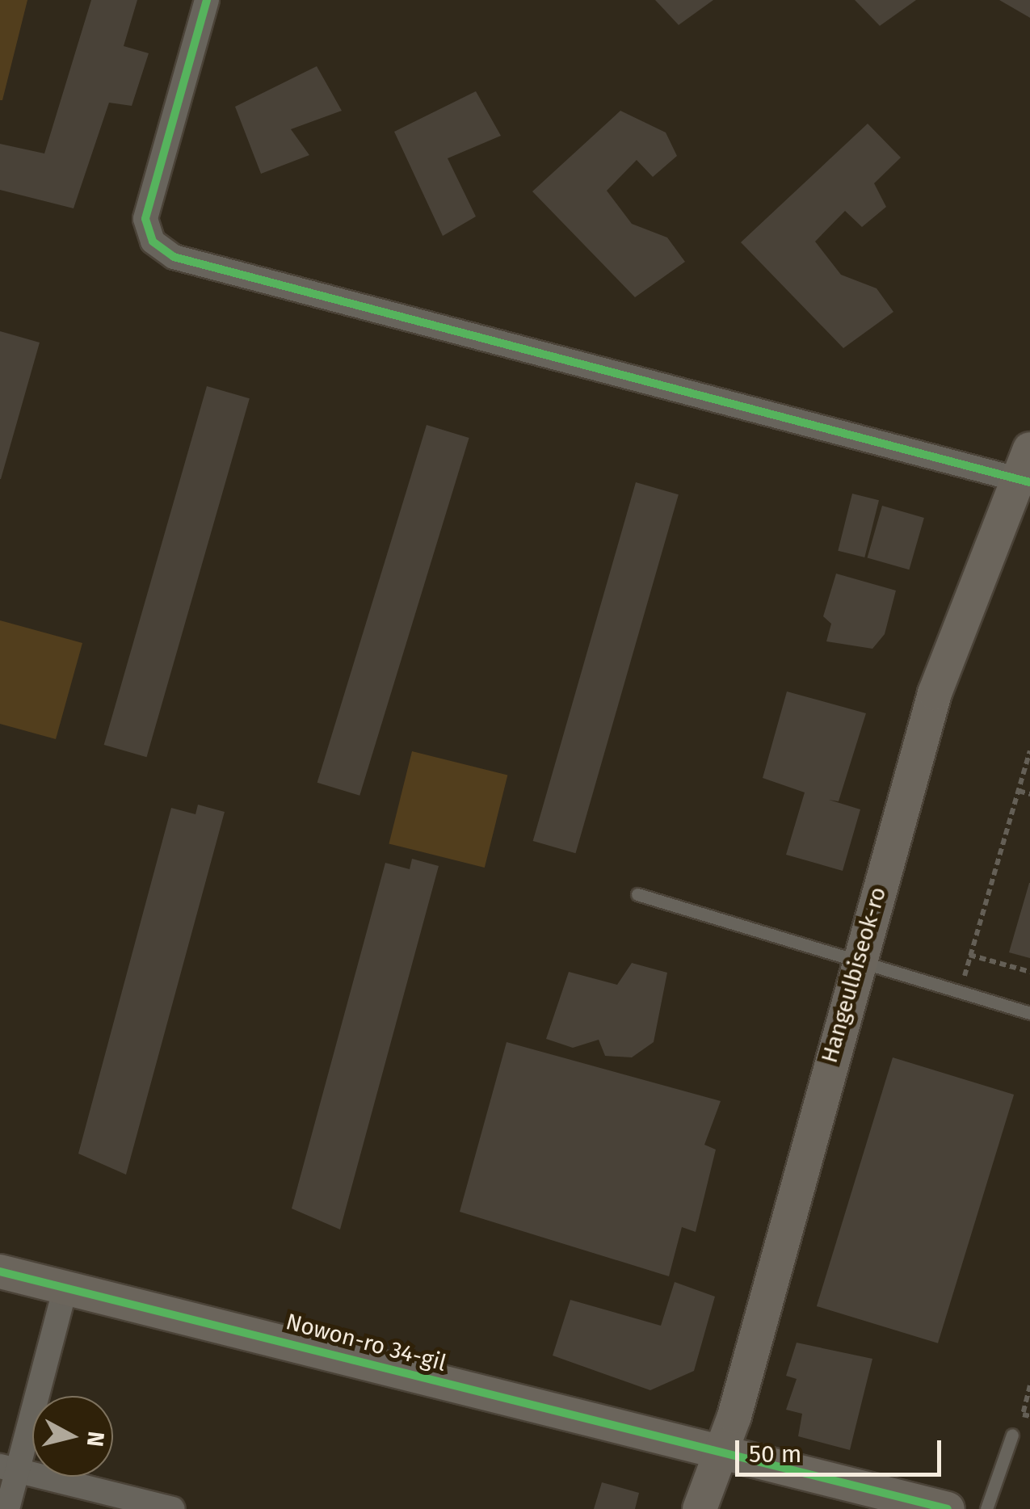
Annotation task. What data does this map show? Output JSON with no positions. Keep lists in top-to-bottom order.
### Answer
{
  "streets": {
    "main road": ["Hangeulbiseok-ro", "Nowon-ro 34-gil"]
  },
  "crossings": [
    ["Hangeulbiseok-ro", "Nowon-ro 34-gil"]
  ],
  "scale_bar": "50 m",
  "north": "right"
}
